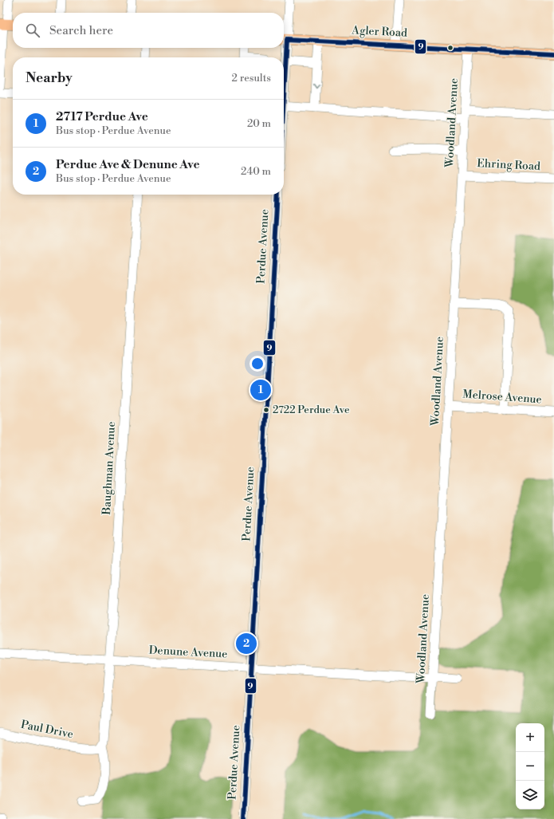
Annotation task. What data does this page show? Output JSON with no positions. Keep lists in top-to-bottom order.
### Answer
{
  "streets": {
    "main road": ["Agler Road"],
    "street": [
      "Woodland Avenue",
      "Ehring Road",
      "Perdue Avenue",
      "Melrose Avenue",
      "Baughman Avenue",
      "Denune Avenue",
      "Paul Drive"
    ]
  },
  "crossings": [
    ["Agler Road", "Woodland Avenue"],
    ["Woodland Avenue", "Ehring Road"],
    ["Woodland Avenue", "Melrose Avenue"],
    ["Woodland Avenue", "Denune Avenue"],
    ["Perdue Avenue", "Denune Avenue"],
    ["Baughman Avenue", "Denune Avenue"],
    ["Baughman Avenue", "Paul Drive"]
  ],
  "places": ["2722 Perdue Ave"],
  "lines": ["transit line 9"],
  "page": {
    "search": "Search here",
    "heading": ["Nearby", "2 results"],
    "list": [
      {
        "mark": "1",
        "name": "2717 Perdue Ave",
        "note": "Bus stop · Perdue Avenue",
        "value": "20 m"
      },
      {
        "mark": "2",
        "name": "Perdue Ave & Denune Ave",
        "note": "Bus stop · Perdue Avenue",
        "value": "240 m"
      }
    ],
    "pins": ["1", "2"],
    "map_buttons": ["+", "−"]
  }
}
